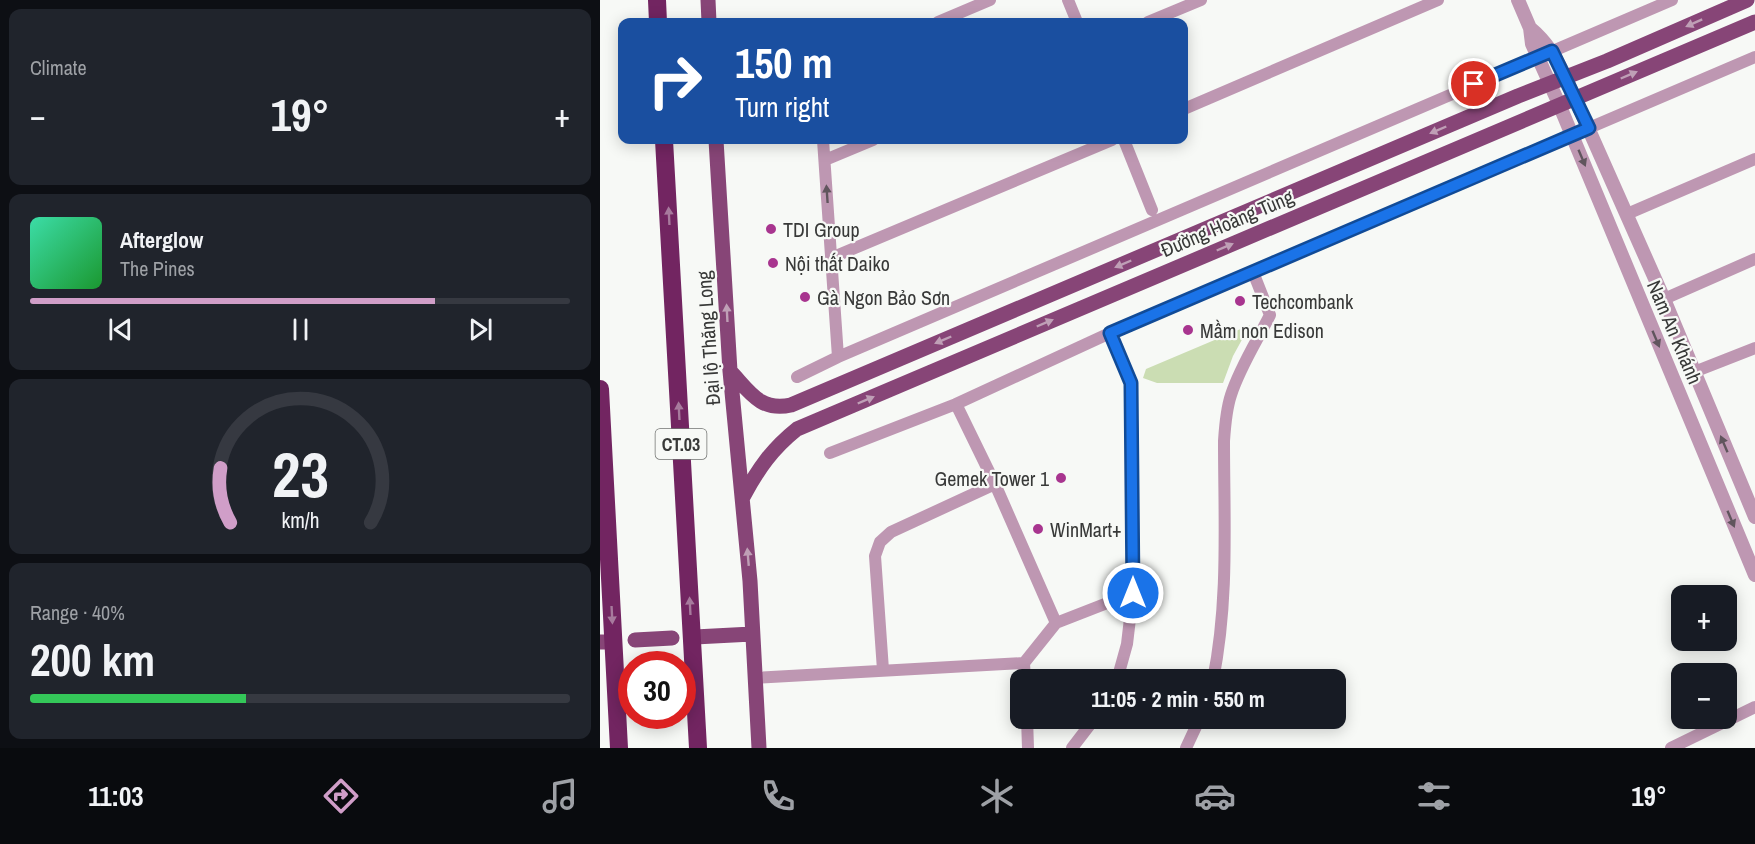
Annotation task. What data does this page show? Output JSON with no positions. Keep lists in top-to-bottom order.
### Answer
{
  "streets": {
    "highway": ["CT.03"],
    "main road": ["Đường Hoàng Tùng", "Đại lộ Thăng Long"],
    "street": ["Nam An Khánh"]
  },
  "crossings": [
    ["Đường Hoàng Tùng", "Nam An Khánh"],
    ["Đường Hoàng Tùng", "Đại lộ Thăng Long"]
  ],
  "one_way": ["Đại lộ Thăng Long"],
  "places": [
    "TDI Group",
    "Nội thất Daiko",
    "Gà Ngon Bảo Sơn",
    "Techcombank",
    "Mầm non Edison",
    "Gemek Tower 1",
    "WinMart+"
  ],
  "page": {
    "tile": [
      "Climate",
      ["Range · 40%", "200 km"]
    ],
    "turn": ["150 m", "Turn right"],
    "heat": ["−", "19°", "+"],
    "song": ["Afterglow", "The Pines"],
    "map_buttons": ["+", "−"],
    "limit": "30",
    "trip": "11:05 · 2 min · 550 m",
    "tabs": ["11:03", "19°"],
    "gauge": ["23", "km/h"]
  }
}
